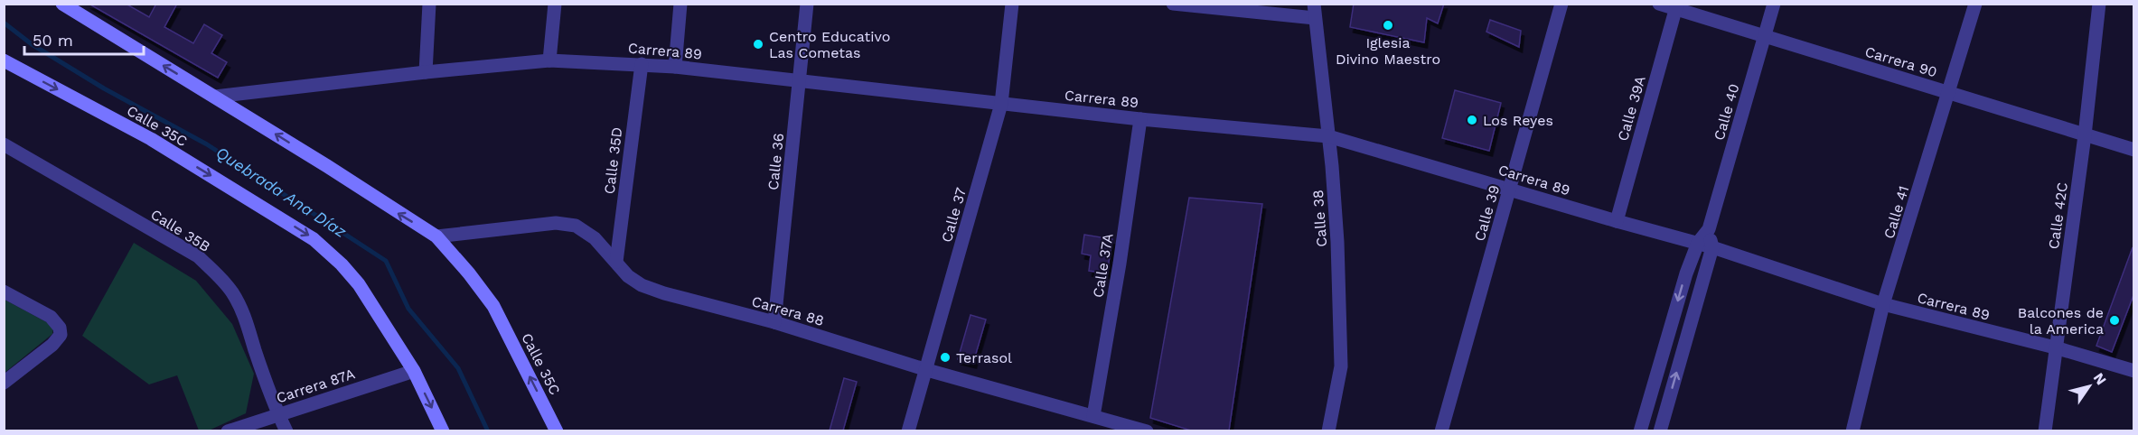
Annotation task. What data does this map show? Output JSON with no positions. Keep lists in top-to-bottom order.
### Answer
{
  "streets": {
    "street": [
      "Carrera 89",
      "Carrera 90",
      "Calle 39A",
      "Calle 40",
      "Calle 35C",
      "Calle 35D",
      "Calle 36",
      "Calle 41",
      "Calle 39",
      "Calle 37",
      "Calle 42C",
      "Calle 38",
      "Calle 35B",
      "Calle 37A",
      "Carrera 88",
      "Carrera 87A"
    ]
  },
  "crossings": [
    ["Carrera 89", "Calle 39A"],
    ["Carrera 89", "Calle 40"],
    ["Carrera 89", "Calle 35C"],
    ["Carrera 89", "Calle 35D"],
    ["Carrera 89", "Calle 36"],
    ["Carrera 89", "Calle 41"],
    ["Carrera 89", "Calle 39"],
    ["Carrera 89", "Calle 37"],
    ["Carrera 89", "Calle 42C"],
    ["Carrera 89", "Calle 38"],
    ["Carrera 89", "Calle 37A"],
    ["Carrera 90", "Calle 39A"],
    ["Carrera 90", "Calle 40"],
    ["Carrera 90", "Calle 41"],
    ["Carrera 90", "Calle 42C"],
    ["Calle 35C", "Carrera 88"],
    ["Calle 35C", "Carrera 87A"],
    ["Calle 35D", "Carrera 88"],
    ["Calle 36", "Carrera 88"],
    ["Calle 37", "Carrera 88"],
    ["Calle 35B", "Carrera 87A"],
    ["Calle 37A", "Carrera 88"]
  ],
  "water": ["Quebrada Ana Díaz"],
  "places": [
    "Iglesia Divino Maestro",
    "Centro Educativo Las Cometas",
    "Los Reyes",
    "Balcones de la America",
    "Terrasol"
  ],
  "scale_bar": "50 m",
  "north": "top right"
}
